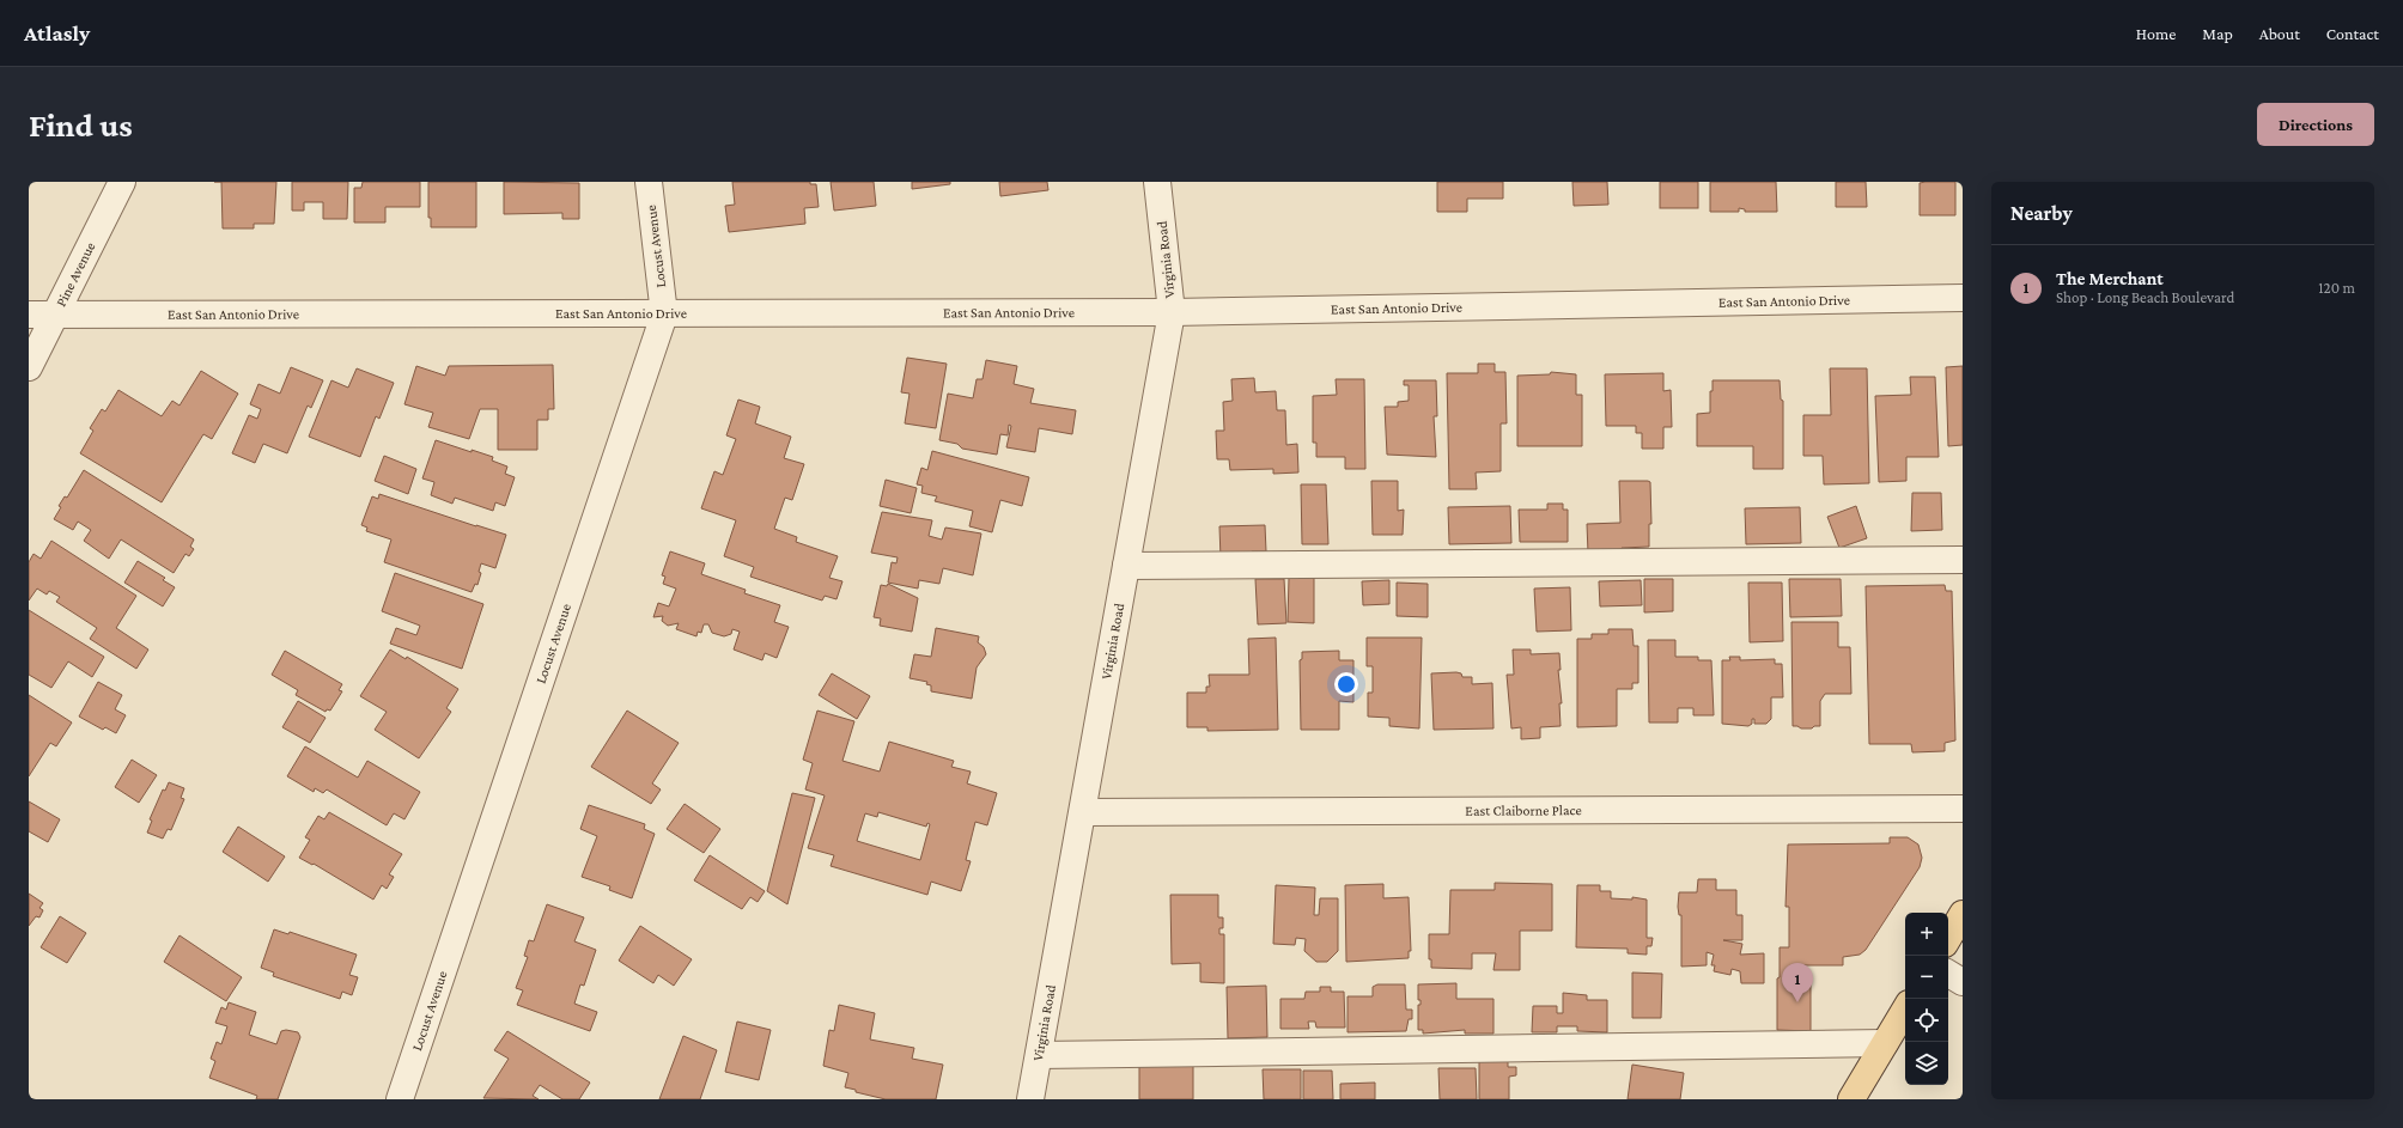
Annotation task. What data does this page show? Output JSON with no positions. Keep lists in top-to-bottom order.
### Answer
{
  "streets": {
    "street": [
      "Locust Avenue",
      "Virginia Road",
      "Pine Avenue",
      "East San Antonio Drive",
      "East Claiborne Place"
    ]
  },
  "crossings": [
    ["Locust Avenue", "East San Antonio Drive"],
    ["Virginia Road", "East San Antonio Drive"],
    ["Virginia Road", "East Claiborne Place"],
    ["Pine Avenue", "East San Antonio Drive"]
  ],
  "page": {
    "header": "Atlasly",
    "nav": [
      "Home",
      "Map",
      "About",
      "Contact"
    ],
    "buttons": "Directions",
    "title": "Find us",
    "heading": "Nearby",
    "list": [
      {
        "mark": "1",
        "name": "The Merchant",
        "note": "Shop · Long Beach Boulevard",
        "value": "120 m"
      }
    ],
    "map_buttons": ["+", "−"],
    "pins": "1"
  }
}
